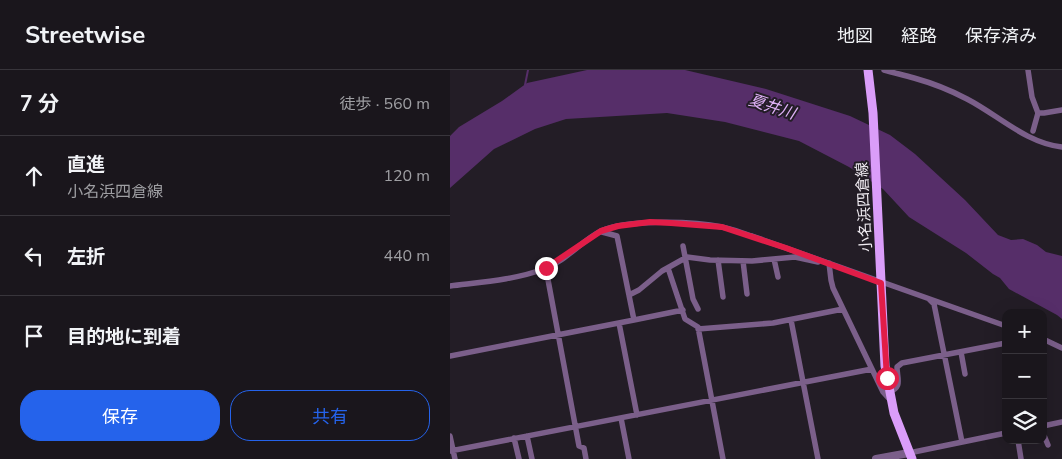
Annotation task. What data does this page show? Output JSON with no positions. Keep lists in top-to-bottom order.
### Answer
{
  "streets": {
    "main road": ["小名浜四倉線"]
  },
  "water": ["夏井川"],
  "page": {
    "header": "Streetwise",
    "nav": ["地図", "経路", "保存済み"],
    "heading": ["7 分", "徒歩 · 560 m"],
    "list": [
      ["直進", "小名浜四倉線", "120 m"],
      ["左折", "440 m"],
      "目的地に到着"
    ],
    "map_buttons": ["+", "−"],
    "buttons": ["保存", "共有"]
  }
}
